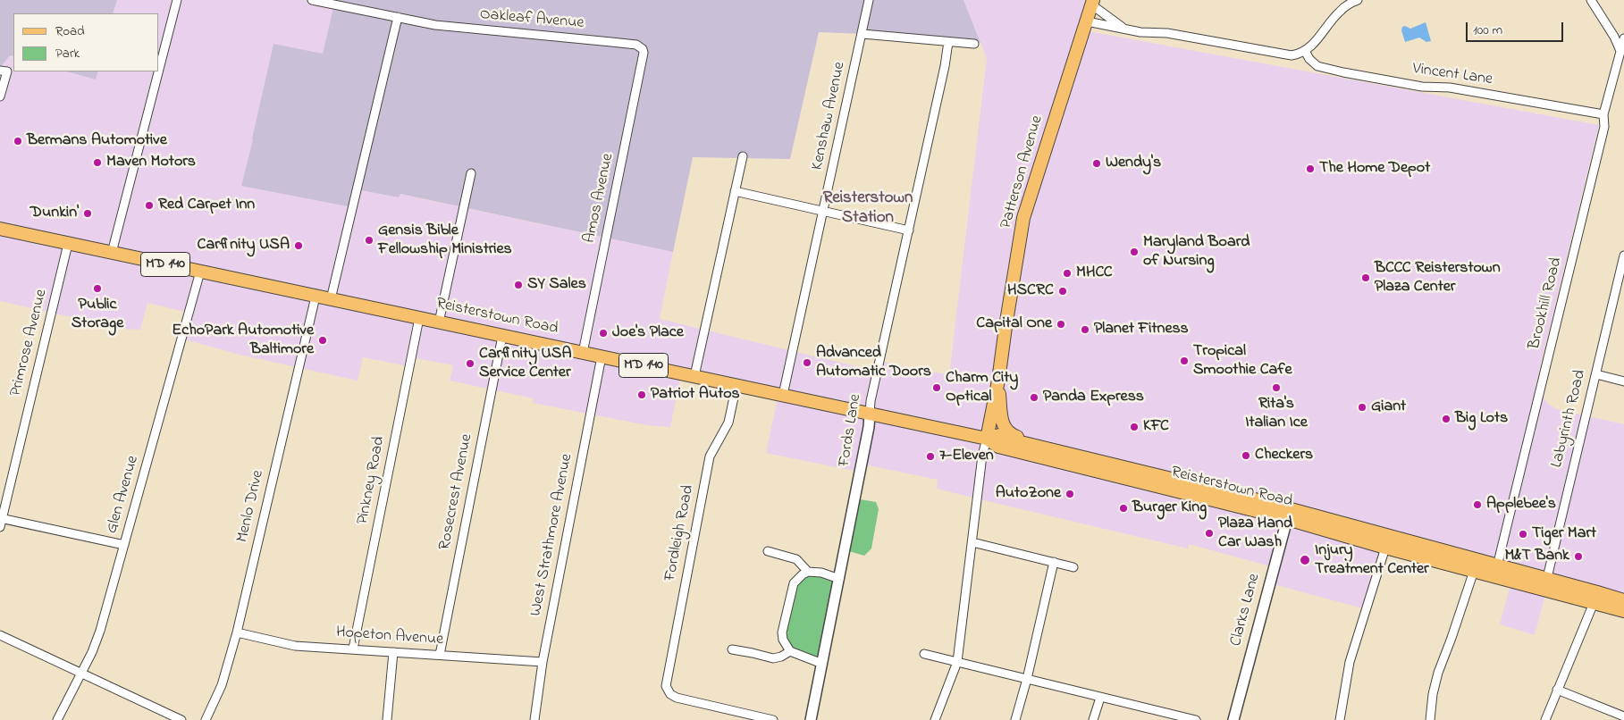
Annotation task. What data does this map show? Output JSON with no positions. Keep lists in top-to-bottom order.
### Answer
{
  "streets": {
    "main road": ["Patterson Avenue", "MD 140", "Reisterstown Road"],
    "street": [
      "Oakleaf Avenue",
      "Vincent Lane",
      "Kenshaw Avenue",
      "Amos Avenue",
      "Brookhill Road",
      "Primrose Avenue",
      "Labyrinth Road",
      "Fords Lane",
      "Pinkney Road",
      "Rosecrest Avenue",
      "Glen Avenue",
      "Menlo Drive",
      "Fordleigh Road",
      "West Strathmore Avenue",
      "Clarks Lane",
      "Hopeton Avenue"
    ]
  },
  "crossings": [
    ["Oakleaf Avenue", "Amos Avenue"],
    ["Vincent Lane", "Brookhill Road"],
    ["Kenshaw Avenue", "Reisterstown Road"],
    ["Patterson Avenue", "Reisterstown Road"],
    ["Amos Avenue", "Reisterstown Road"],
    ["Brookhill Road", "Reisterstown Road"],
    ["Reisterstown Road", "Primrose Avenue"],
    ["Reisterstown Road", "Labyrinth Road"],
    ["Reisterstown Road", "Fords Lane"],
    ["Reisterstown Road", "Pinkney Road"],
    ["Reisterstown Road", "Rosecrest Avenue"],
    ["Reisterstown Road", "Glen Avenue"],
    ["Reisterstown Road", "Menlo Drive"],
    ["Reisterstown Road", "Fordleigh Road"],
    ["Reisterstown Road", "West Strathmore Avenue"],
    ["Reisterstown Road", "Clarks Lane"],
    ["Pinkney Road", "Hopeton Avenue"],
    ["Rosecrest Avenue", "Hopeton Avenue"],
    ["Menlo Drive", "Hopeton Avenue"],
    ["West Strathmore Avenue", "Hopeton Avenue"]
  ],
  "districts": ["Reisterstown Station"],
  "places": [
    "Bermans Automotive",
    "Maven Motors",
    "Wendy's",
    "The Home Depot",
    "Red Carpet Inn",
    "Dunkin'",
    "Gensis Bible Fellowship Ministries",
    "Carfinity USA",
    "Maryland Board of Nursing",
    "MHCC",
    "BCCC Reisterstown Plaza Center",
    "SY Sales",
    "Public Storage",
    "HSCRC",
    "Capital One",
    "Planet Fitness",
    "Joe's Place",
    "EchoPark Automotive Baltimore",
    "Tropical Smoothie Cafe",
    "Advanced Automatic Doors",
    "Carfinity USA Service Center",
    "Charm City Optical",
    "Rita's Italian Ice",
    "Patriot Autos",
    "Panda Express",
    "Giant",
    "Big Lots",
    "KFC",
    "Checkers",
    "7-Eleven",
    "AutoZone",
    "Applebee's",
    "Burger King",
    "Plaza Hand Car Wash",
    "Tiger Mart",
    "M&T Bank",
    "Injury Treatment Center"
  ],
  "legend": ["Road", "Park"],
  "scale_bar": "100 m"
}
